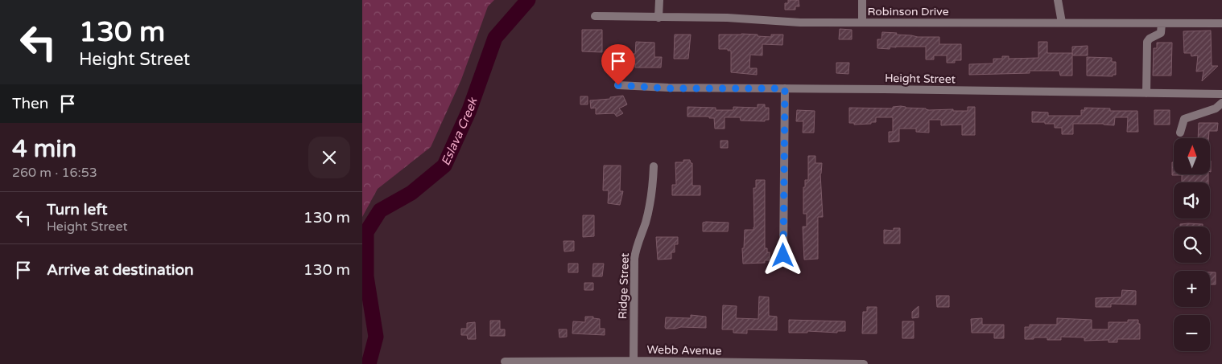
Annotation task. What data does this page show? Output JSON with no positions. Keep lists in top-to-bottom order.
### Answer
{
  "streets": {
    "street": [
      "Robinson Drive",
      "Height Street",
      "Ridge Street",
      "Webb Avenue"
    ]
  },
  "crossings": [
    ["Ridge Street", "Webb Avenue"]
  ],
  "water": ["Eslava Creek"],
  "north": "top",
  "page": {
    "turn": ["130 m", "Height Street"],
    "then": "Then",
    "heading": ["4 min", "260 m · 16:53"],
    "map_buttons": ["+", "−"],
    "list": [
      {
        "name": "Turn left",
        "note": "Height Street",
        "value": "130 m"
      },
      {
        "name": "Arrive at destination",
        "value": "130 m"
      }
    ]
  }
}
